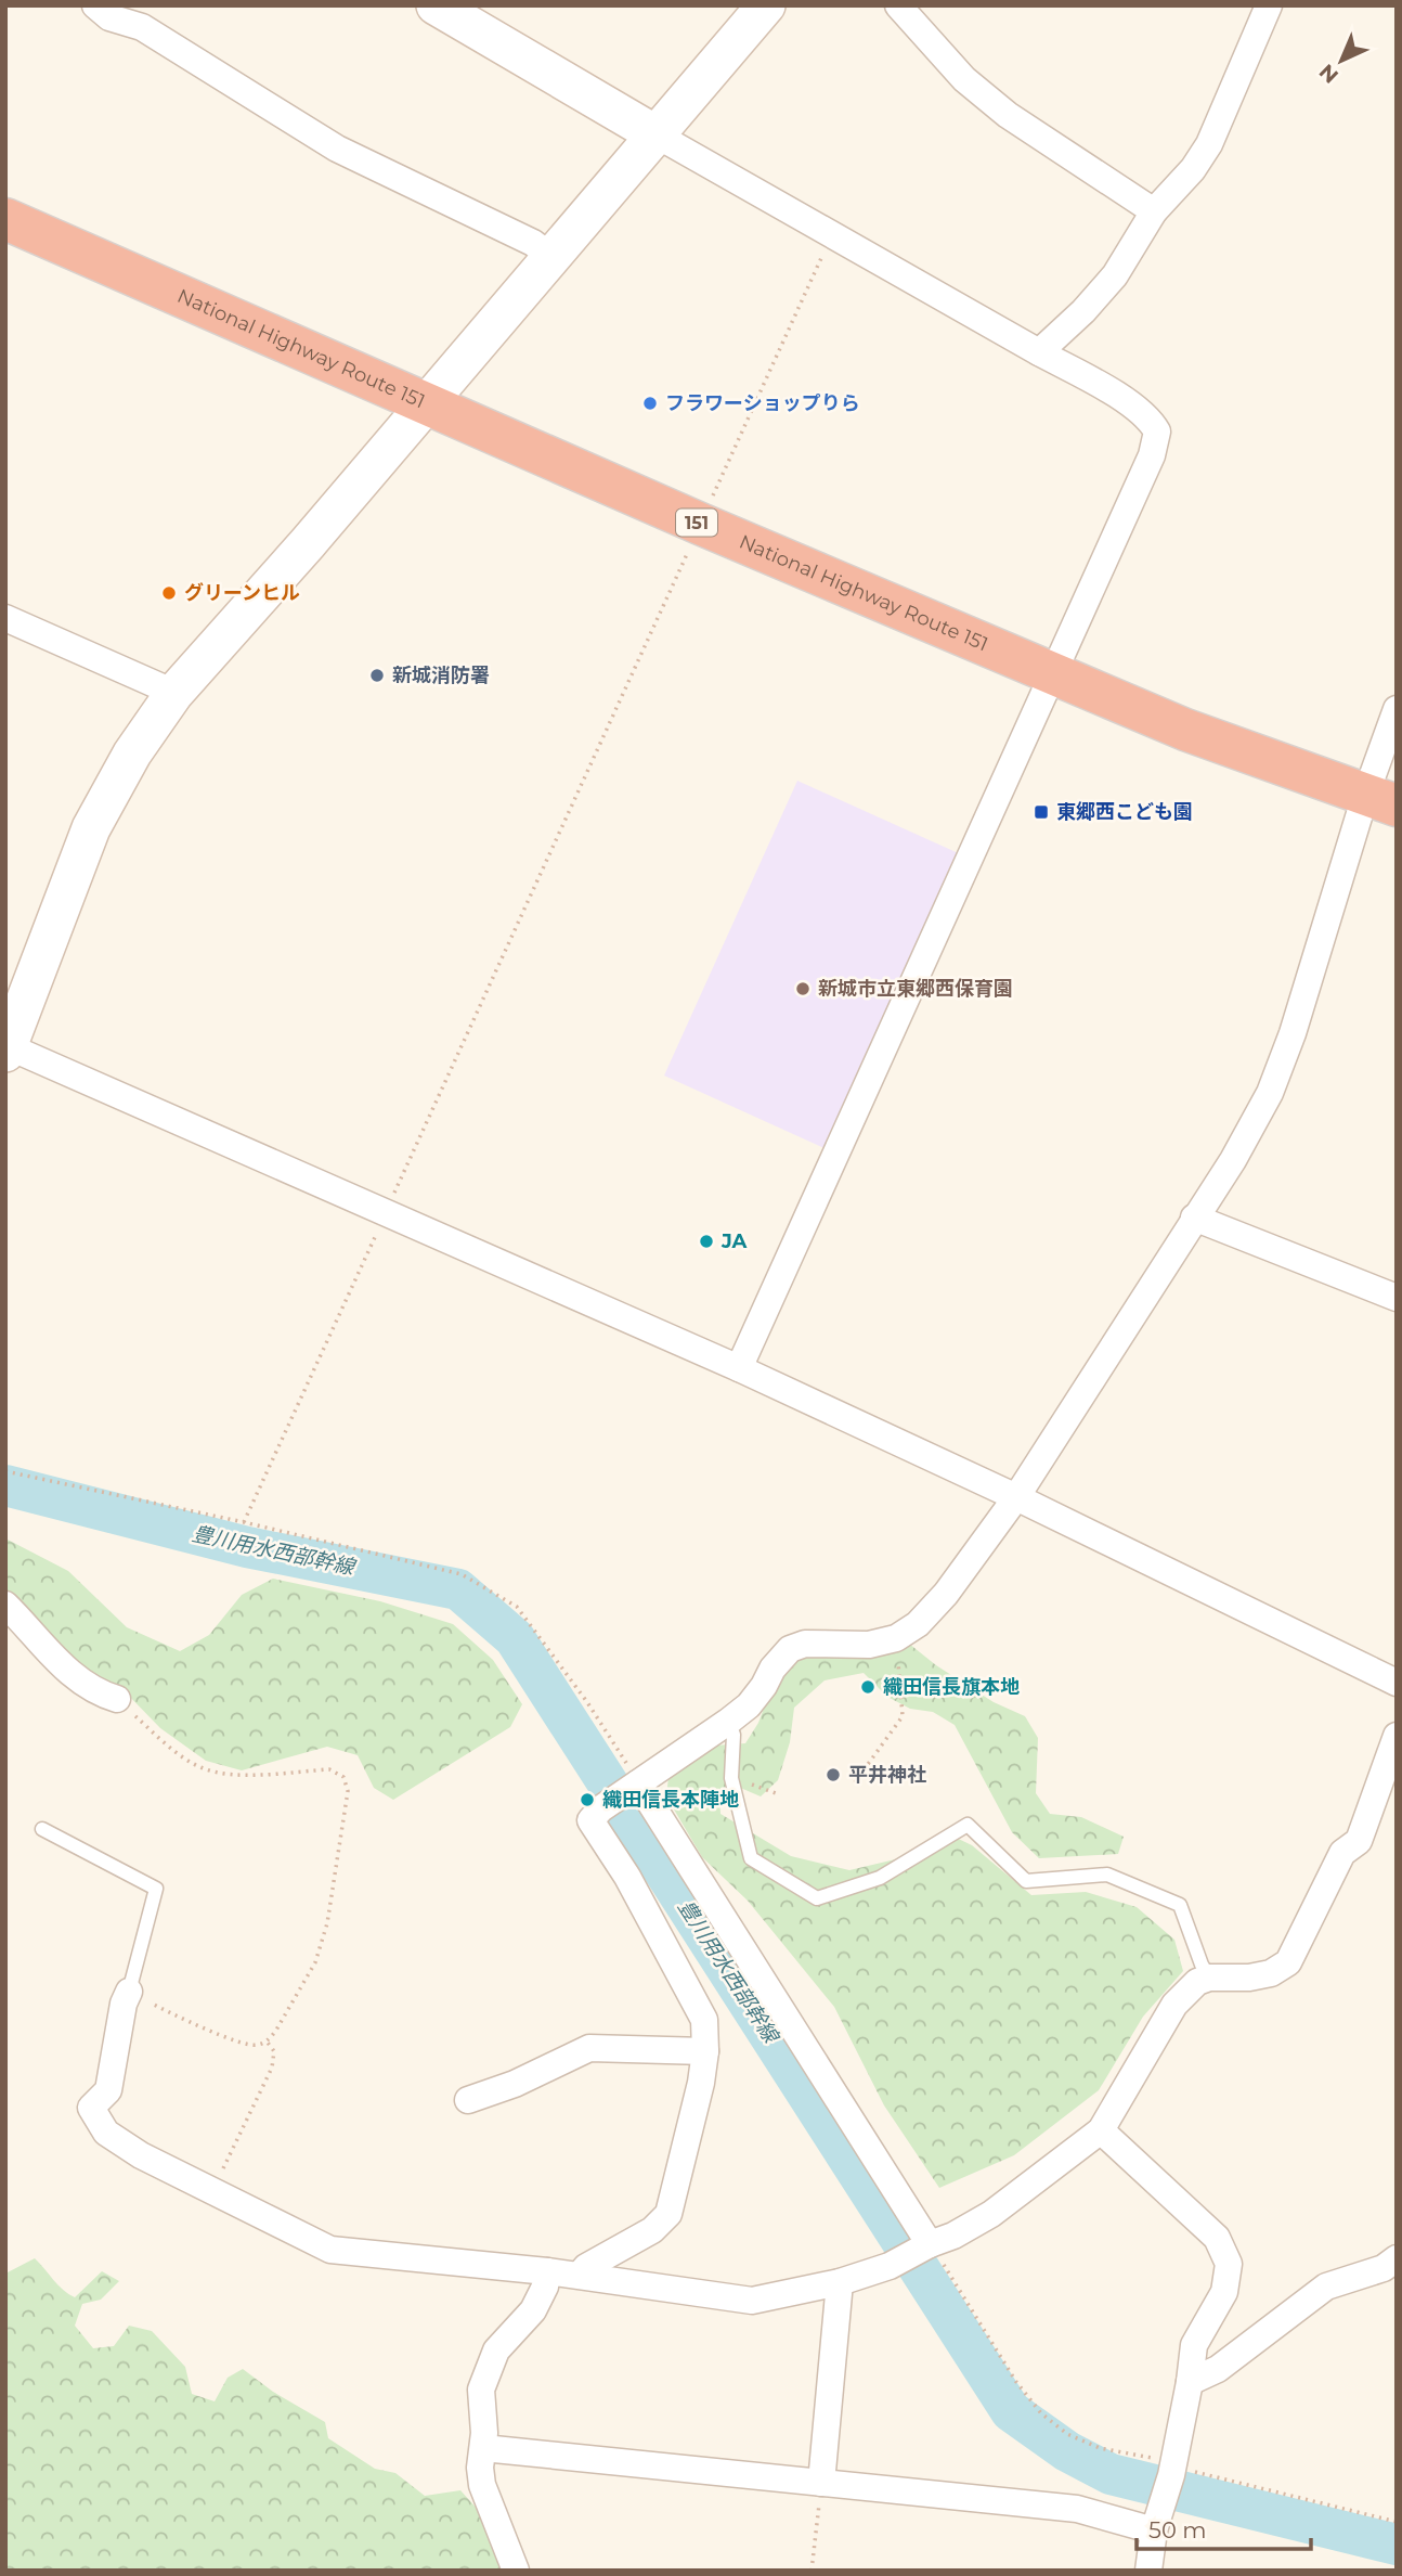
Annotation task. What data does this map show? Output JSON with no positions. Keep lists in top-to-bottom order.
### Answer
{
  "streets": {
    "highway": ["National Highway Route 151", "151"]
  },
  "water": ["豊川用水西部幹線"],
  "places": {
    "other": [
      "フラワーショップりら",
      "グリーンヒル",
      "新城消防署",
      "新城市立東郷西保育園",
      "JA",
      "織田信長旗本地",
      "平井神社",
      "織田信長本陣地"
    ],
    "transit": ["東郷西こども園"]
  },
  "scale_bar": "50 m",
  "north": "bottom left"
}
